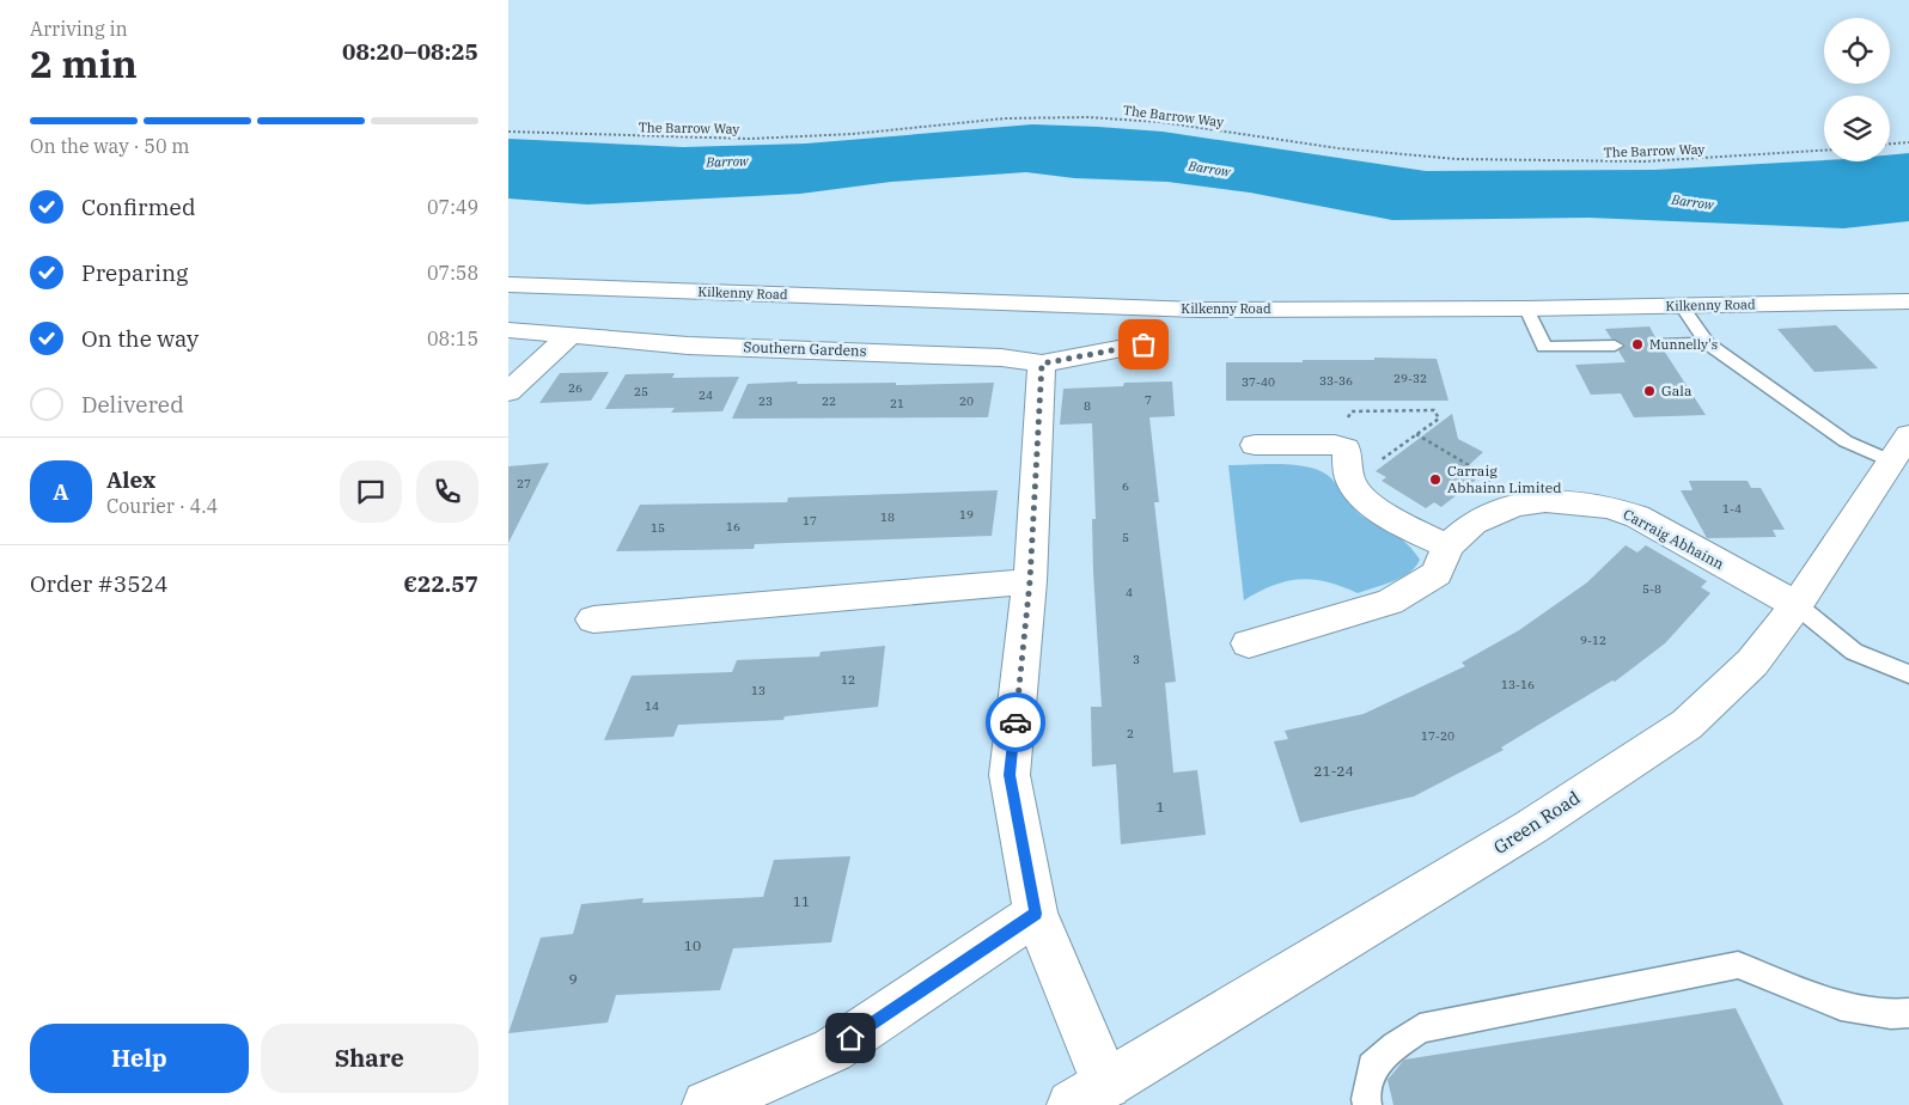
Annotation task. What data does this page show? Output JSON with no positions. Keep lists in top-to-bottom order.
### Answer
{
  "streets": {
    "street": [
      "Kilkenny Road",
      "Southern Gardens",
      "Carraig Abhainn",
      "Green Road"
    ],
    "path": ["The Barrow Way"]
  },
  "crossings": [
    ["Carraig Abhainn", "Green Road"]
  ],
  "water": ["Barrow"],
  "places": ["Munnelly's", "Gala", "Carraig Abhainn Limited"],
  "house_numbers": [
    "29-32",
    "33-36",
    "37-40",
    "26",
    "25",
    "24",
    "7",
    "23",
    "22",
    "20",
    "21",
    "8",
    "27",
    "6",
    "1-4",
    "19",
    "18",
    "17",
    "16",
    "15",
    "5",
    "5-8",
    "4",
    "9-12",
    "3",
    "12",
    "13-16",
    "13",
    "14",
    "2",
    "17-20",
    "21-24",
    "1",
    "11",
    "10",
    "9"
  ],
  "page": {
    "heading": ["2 min", "Arriving in", "08:20–08:25"],
    "panel": [
      "Alex",
      "Courier · 4.4",
      "Order #3524",
      "€22.57"
    ],
    "bar": "On the way · 50 m",
    "list": [
      ["Confirmed", "07:49"],
      ["Preparing", "07:58"],
      ["On the way", "08:15"],
      "Delivered"
    ],
    "round": "A",
    "buttons": ["Help", "Share"]
  }
}
